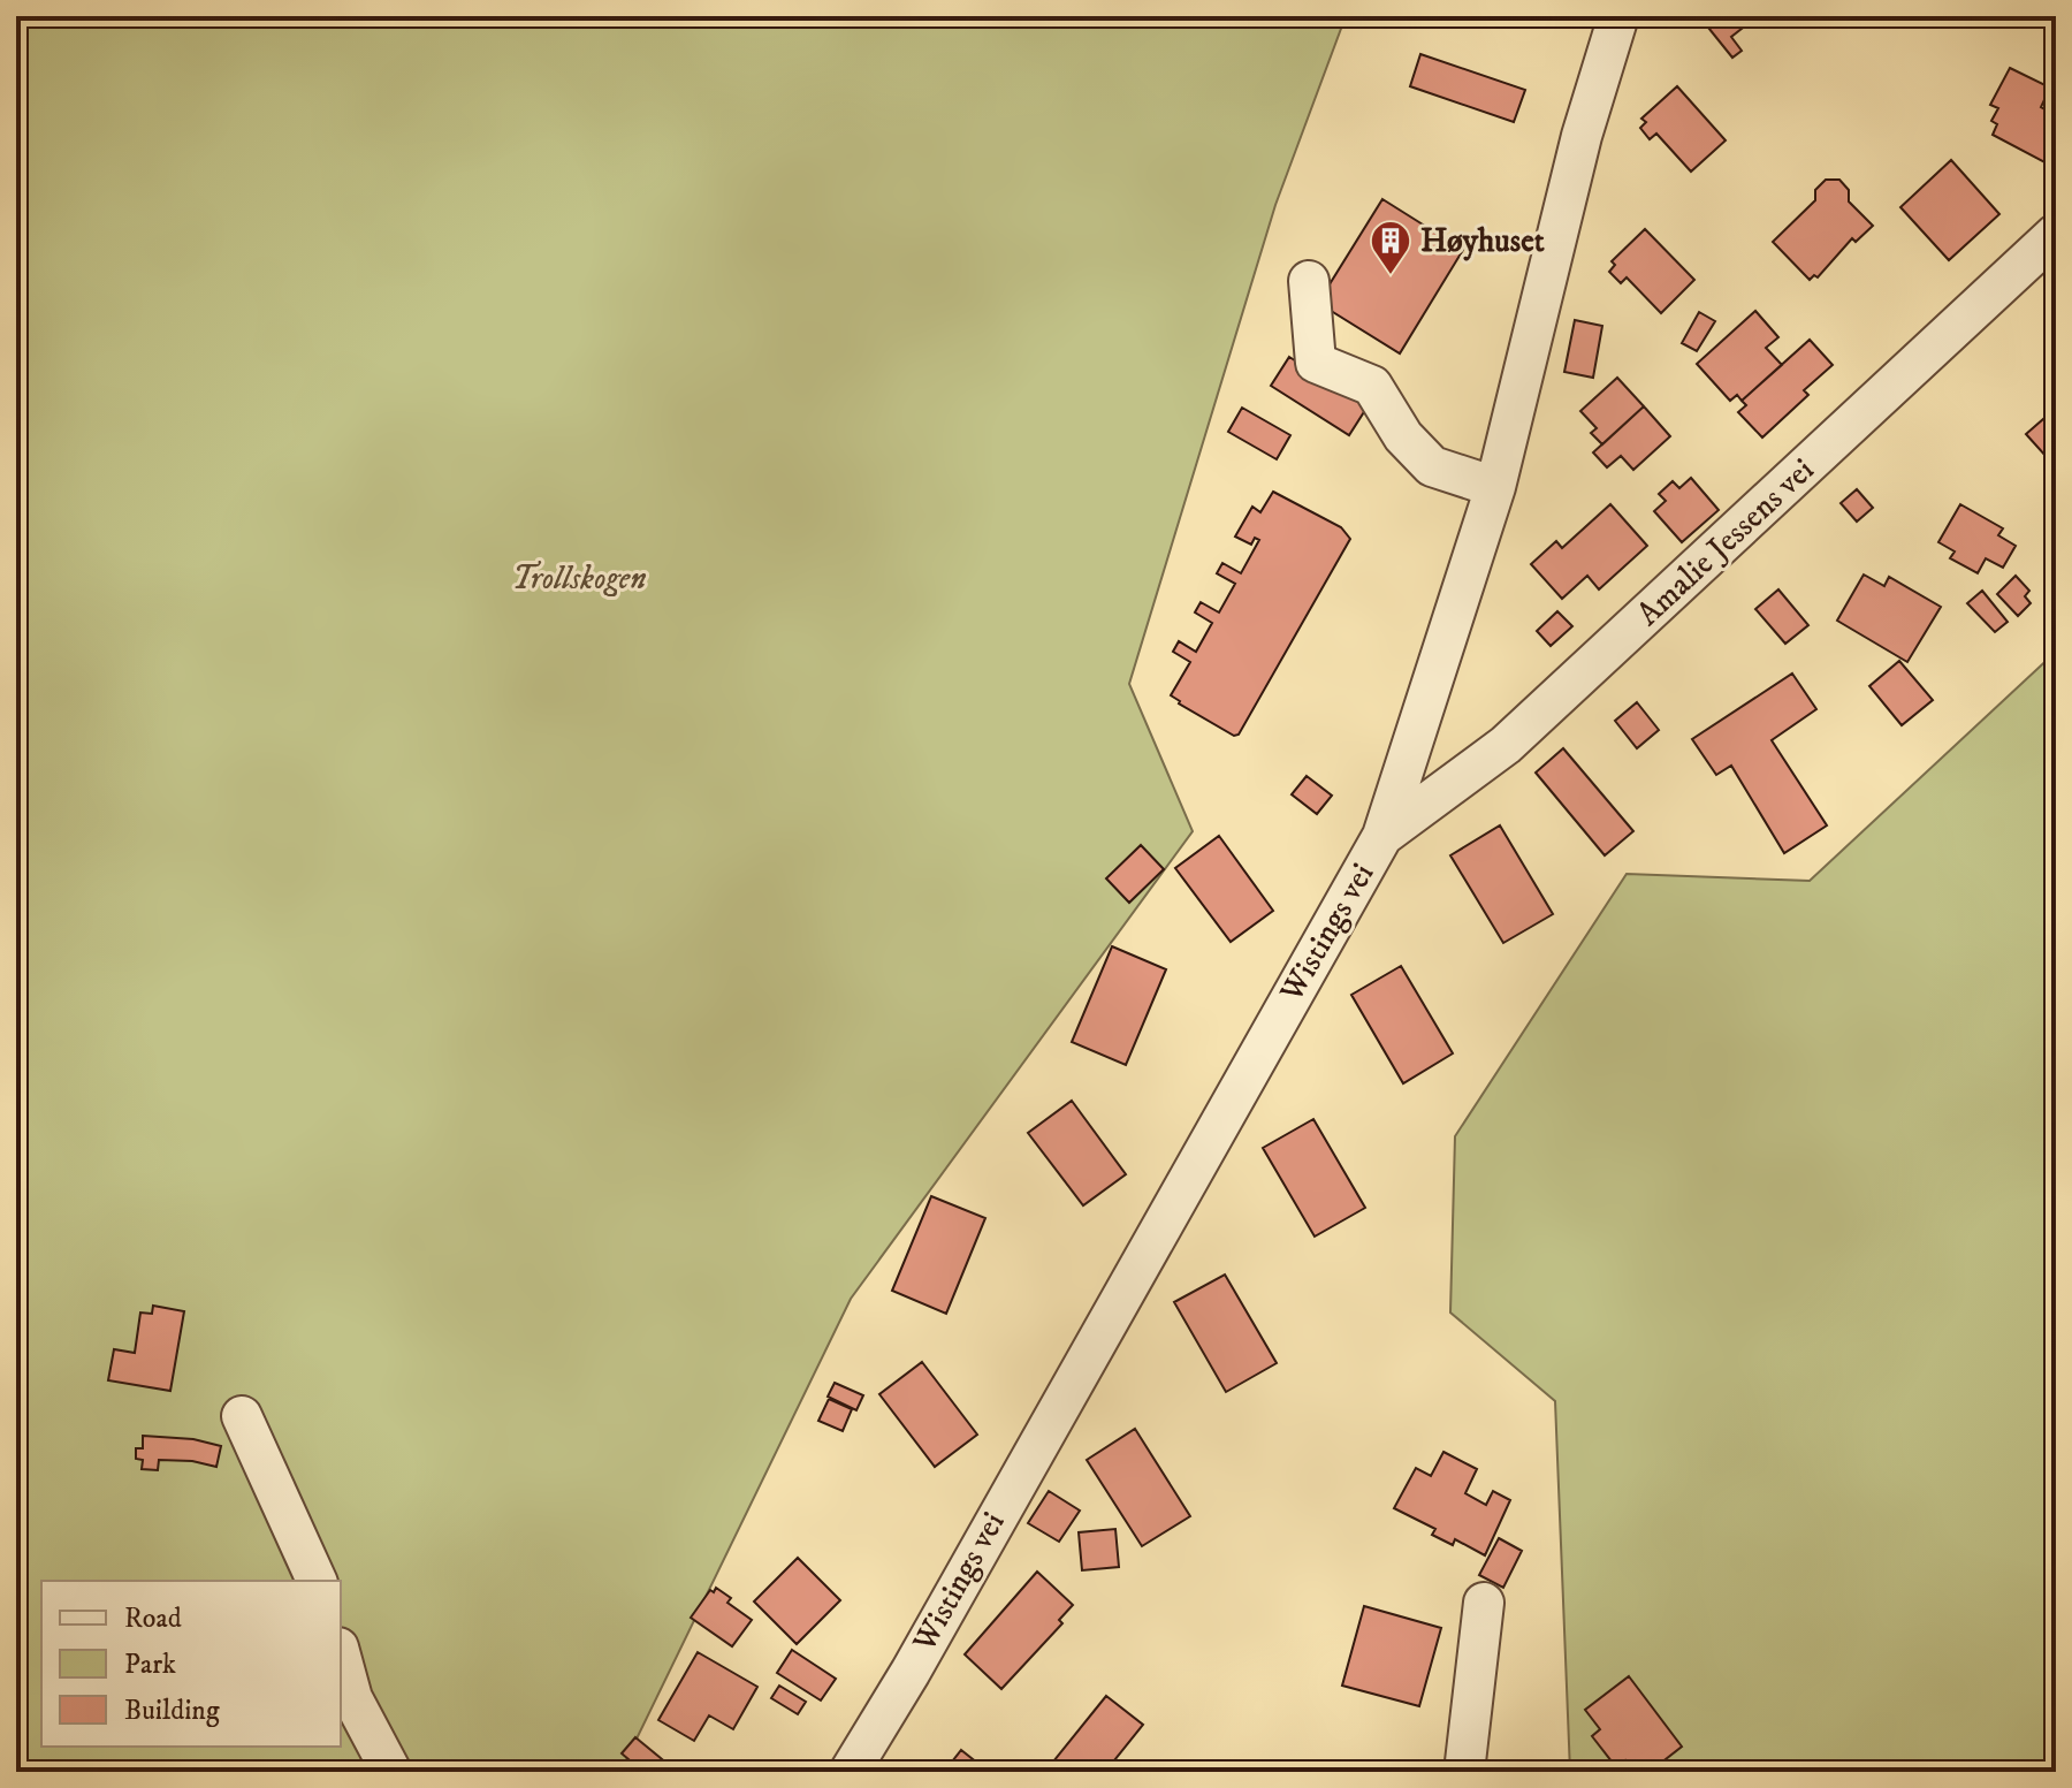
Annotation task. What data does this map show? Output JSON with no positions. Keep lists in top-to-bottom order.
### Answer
{
  "streets": {
    "street": ["Amalie Jessens vei", "Wistings vei"]
  },
  "crossings": [
    ["Amalie Jessens vei", "Wistings vei"]
  ],
  "parks": ["Trollskogen"],
  "places": {
    "building": ["Høyhuset"]
  },
  "legend": ["Road", "Park", "Building"]
}
